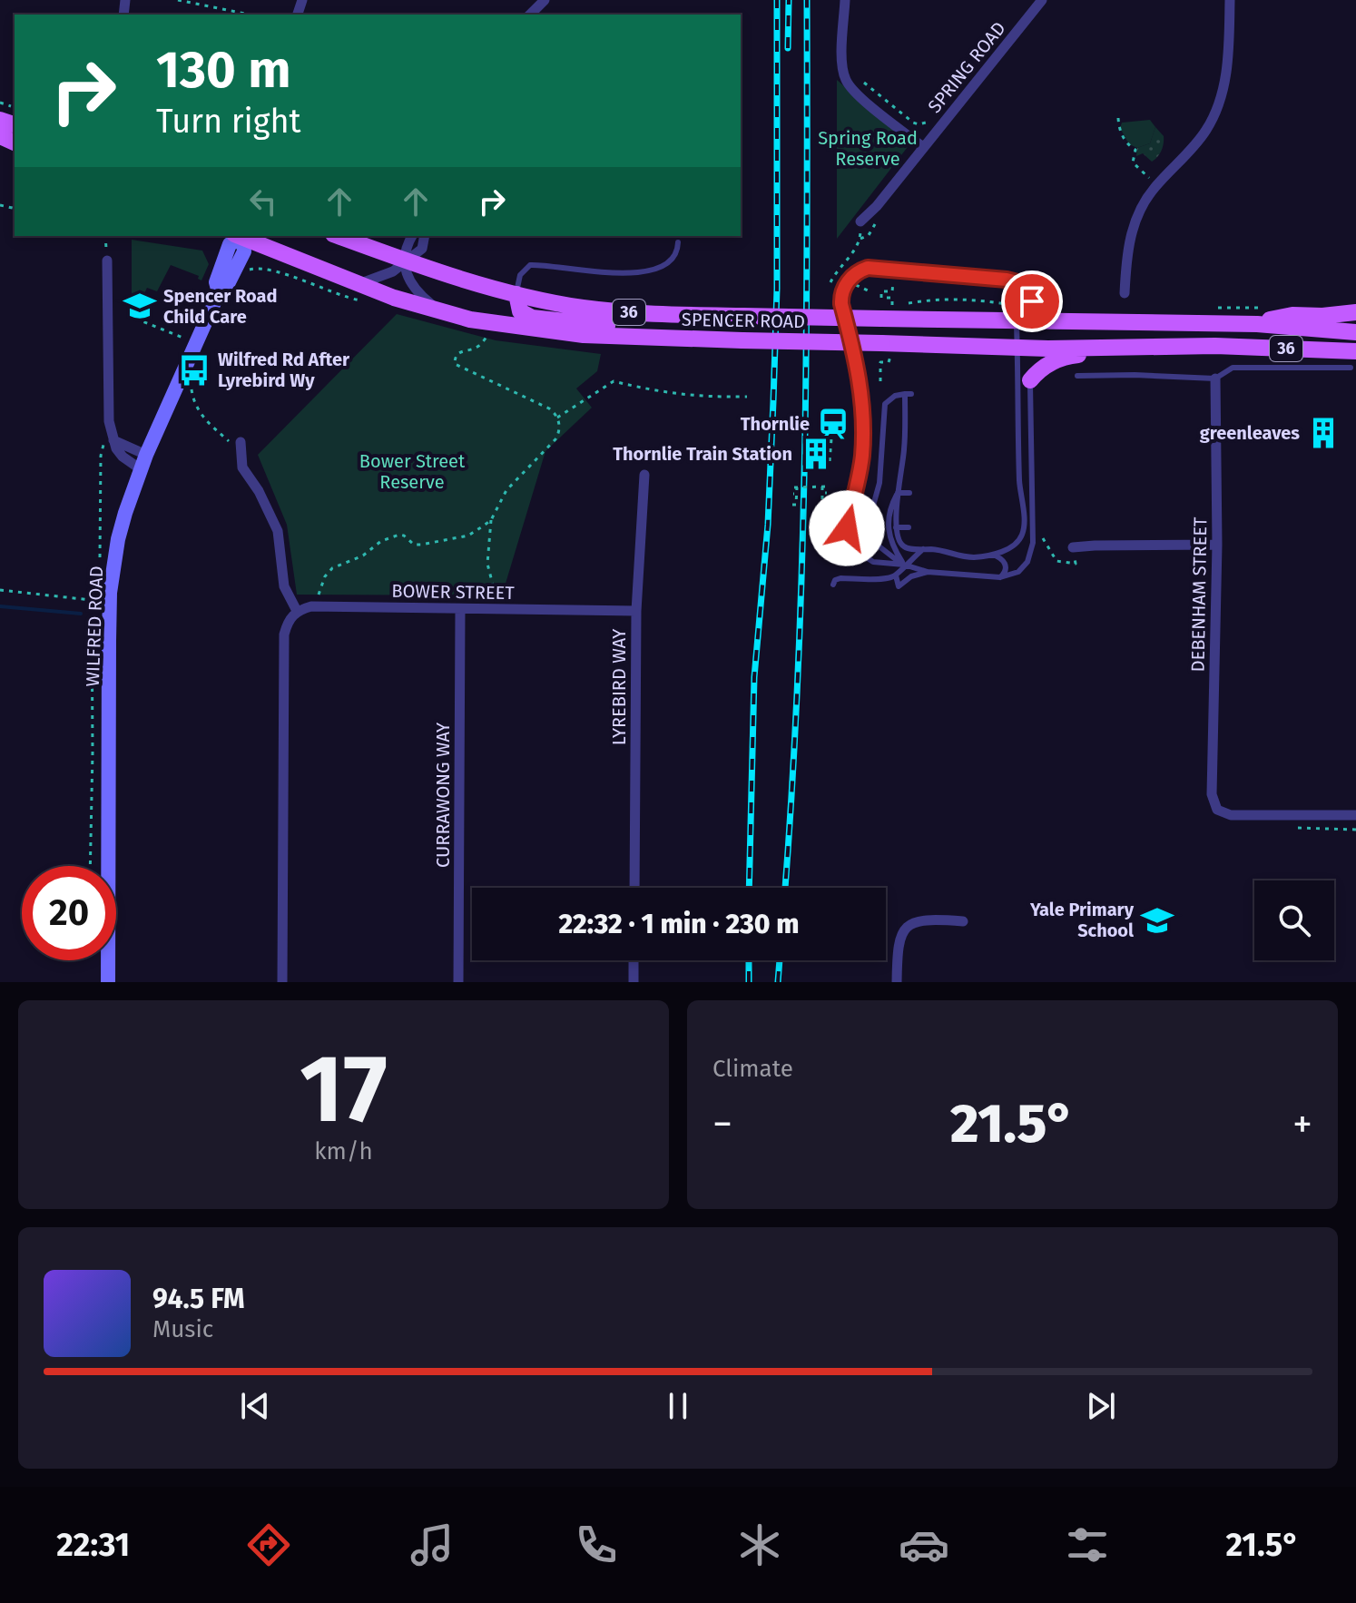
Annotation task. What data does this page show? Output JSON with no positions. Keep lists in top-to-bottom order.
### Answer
{
  "streets": {
    "main road": ["36", "SPENCER ROAD", "WILFRED ROAD"],
    "street": [
      "SPRING ROAD",
      "BOWER STREET",
      "DEBENHAM STREET",
      "LYREBIRD WAY",
      "CURRAWONG WAY"
    ]
  },
  "crossings": [
    ["BOWER STREET", "LYREBIRD WAY"],
    ["BOWER STREET", "CURRAWONG WAY"]
  ],
  "parks": ["Spring Road Reserve", "Bower Street Reserve"],
  "places": {
    "school or university": ["Spencer Road Child Care", "Yale Primary School"],
    "bus stop": ["Wilfred Rd After Lyrebird Wy"],
    "station": ["Thornlie"],
    "building": ["greenleaves", "Thornlie Train Station"]
  },
  "page": {
    "turn": ["130 m", "Turn right"],
    "limit": "20",
    "trip": "22:32 · 1 min · 230 m",
    "tile": [
      ["17", "km/h"],
      "Climate"
    ],
    "heat": ["−", "21.5°", "+"],
    "song": ["94.5 FM", "Music"],
    "tabs": ["22:31", "21.5°"]
  }
}
